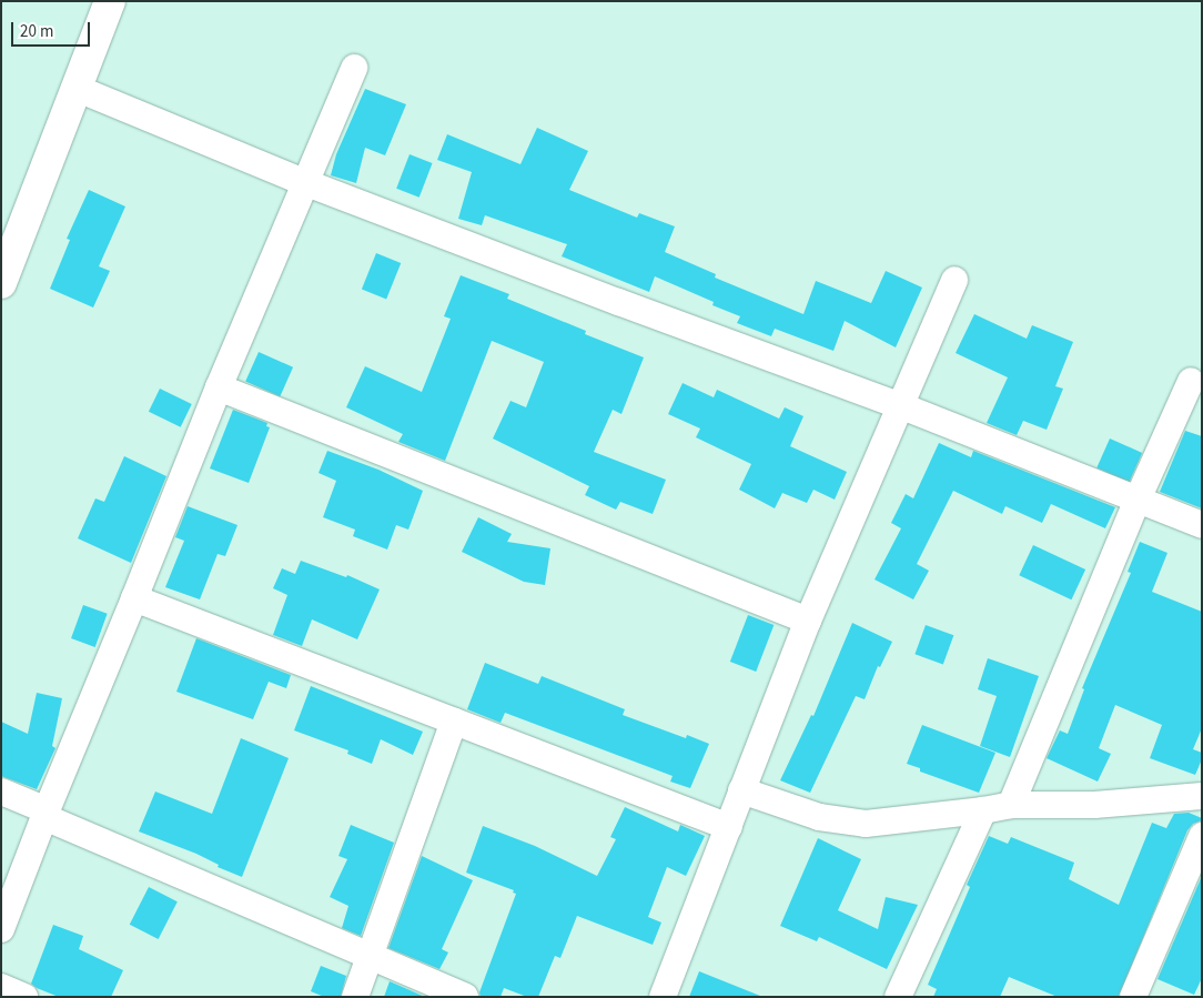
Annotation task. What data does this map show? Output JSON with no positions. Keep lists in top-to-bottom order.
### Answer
{
  "scale_bar": "20 m"
}
